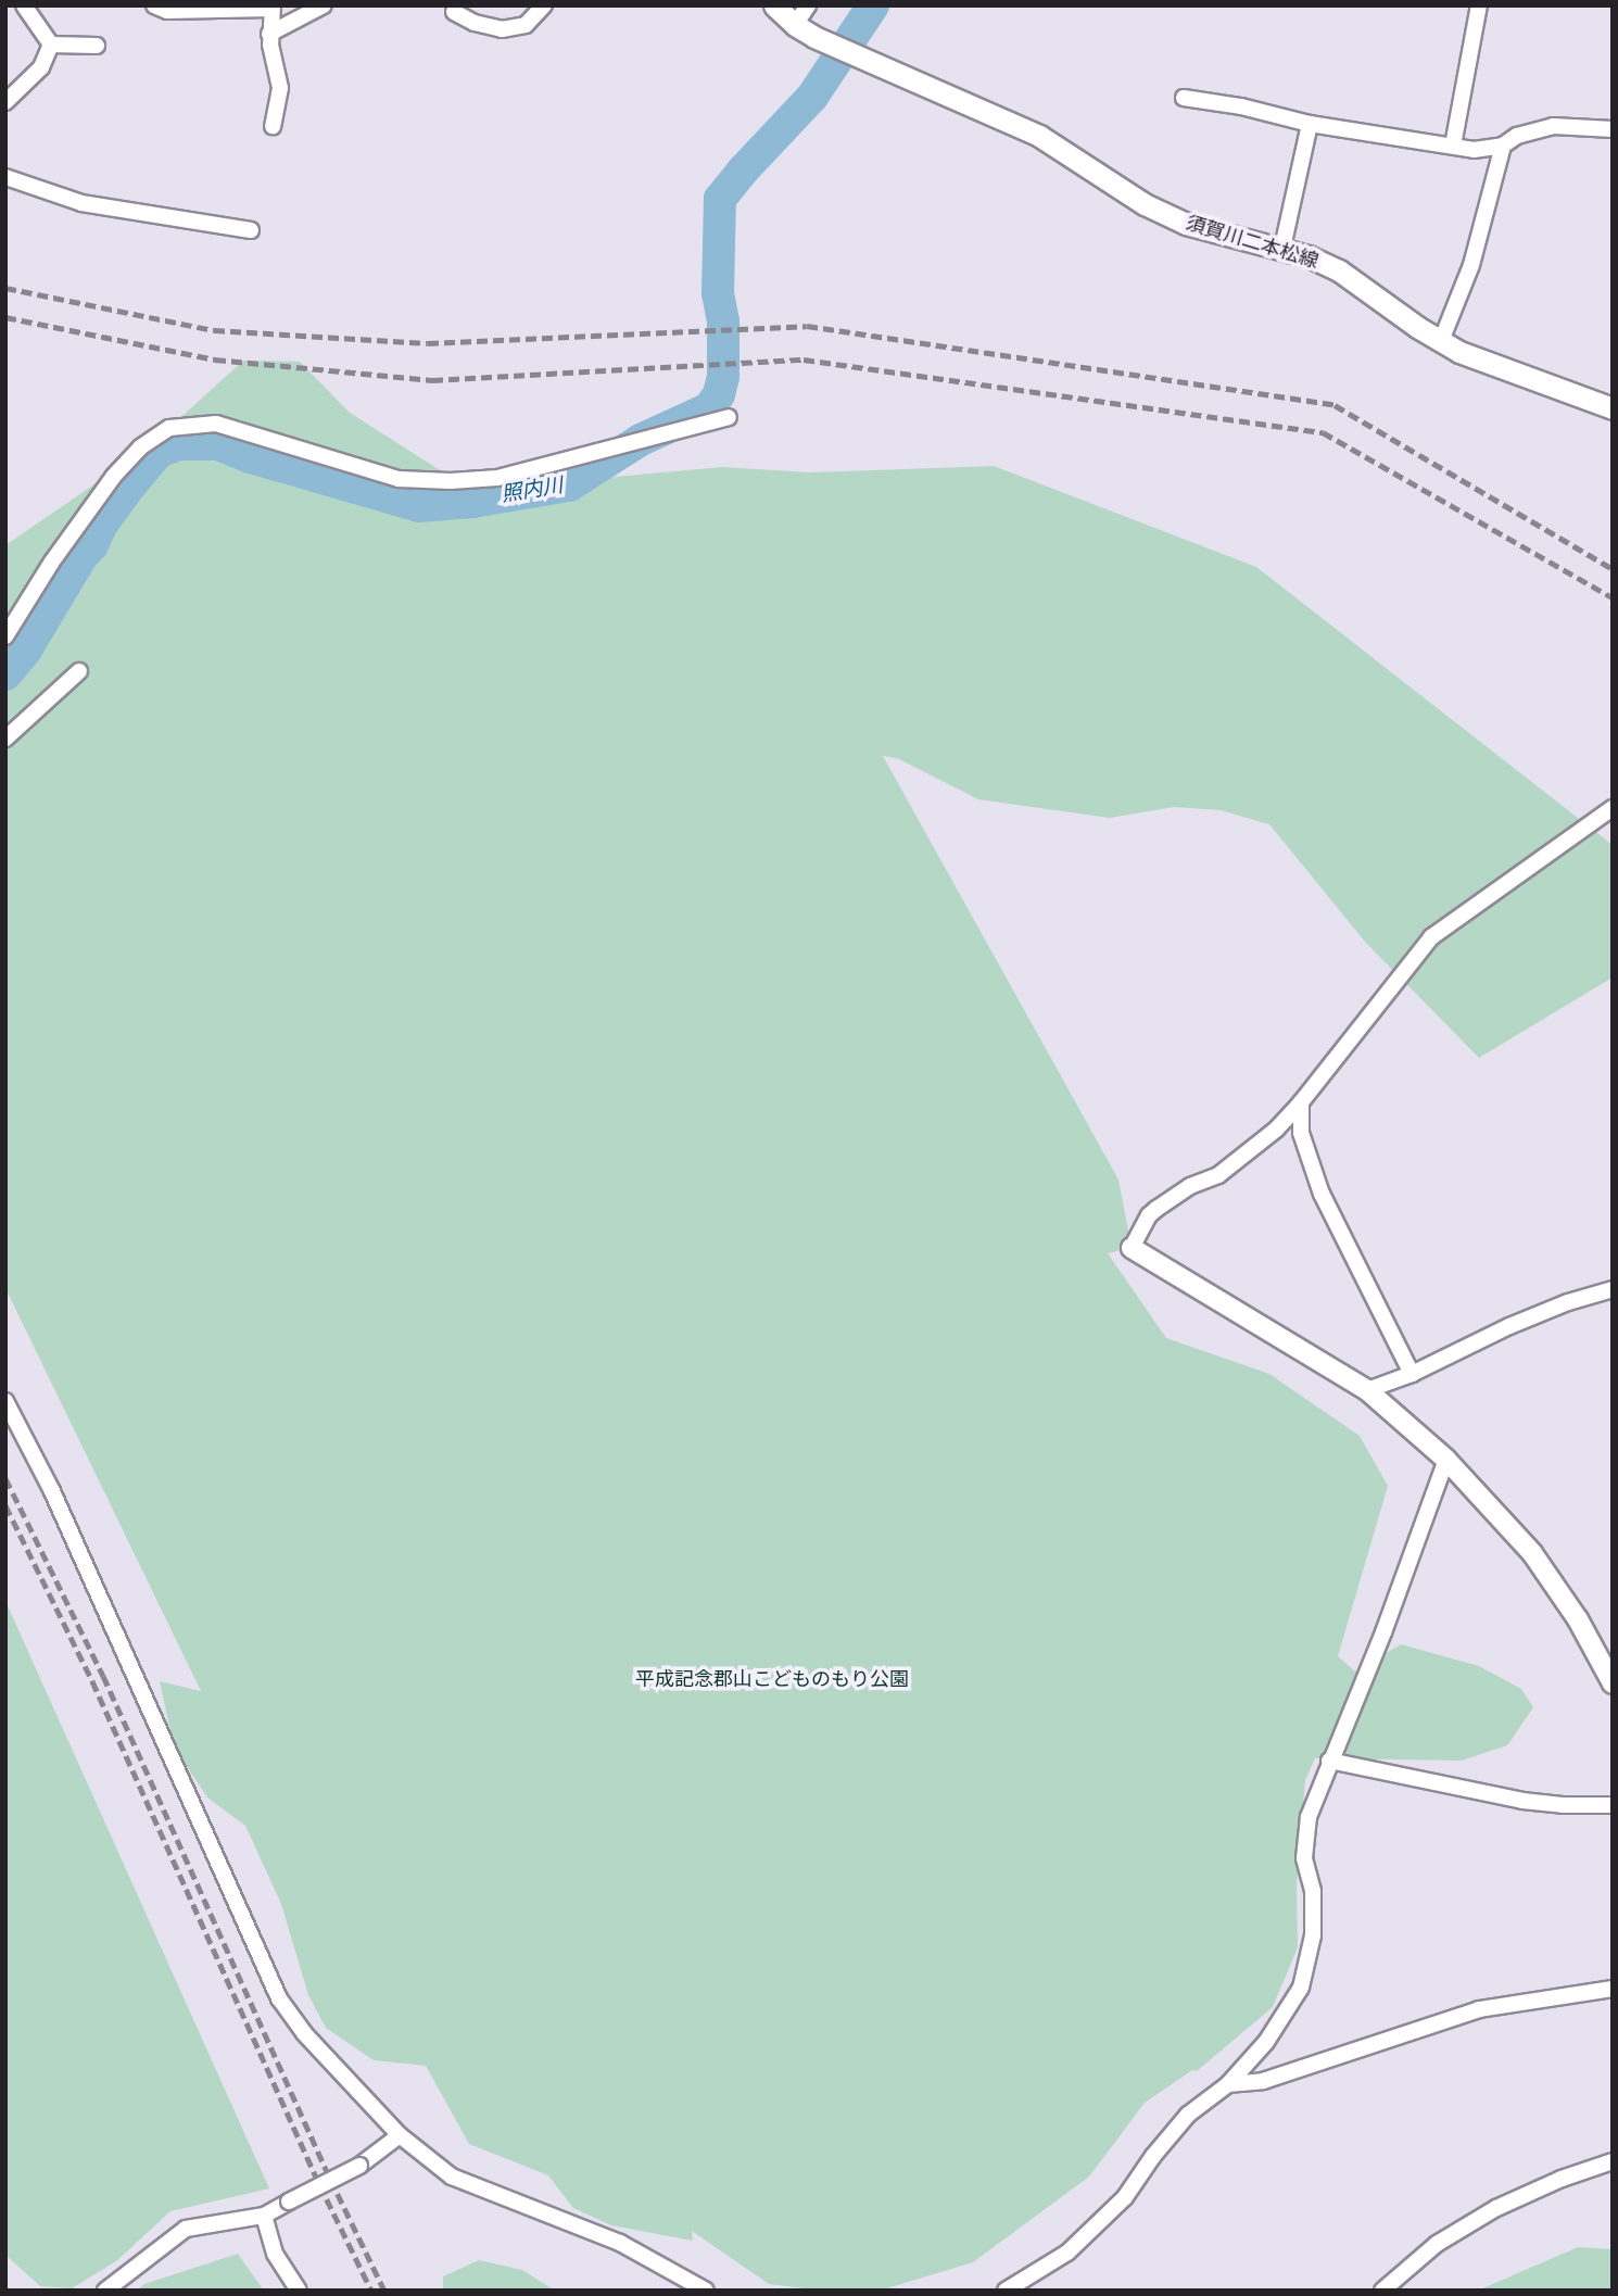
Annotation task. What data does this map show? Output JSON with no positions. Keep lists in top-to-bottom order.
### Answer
{
  "streets": {
    "main road": ["須賀川二本松線"]
  },
  "water": ["照内川"],
  "parks": ["平成記念郡山こどものもり公園"]
}
